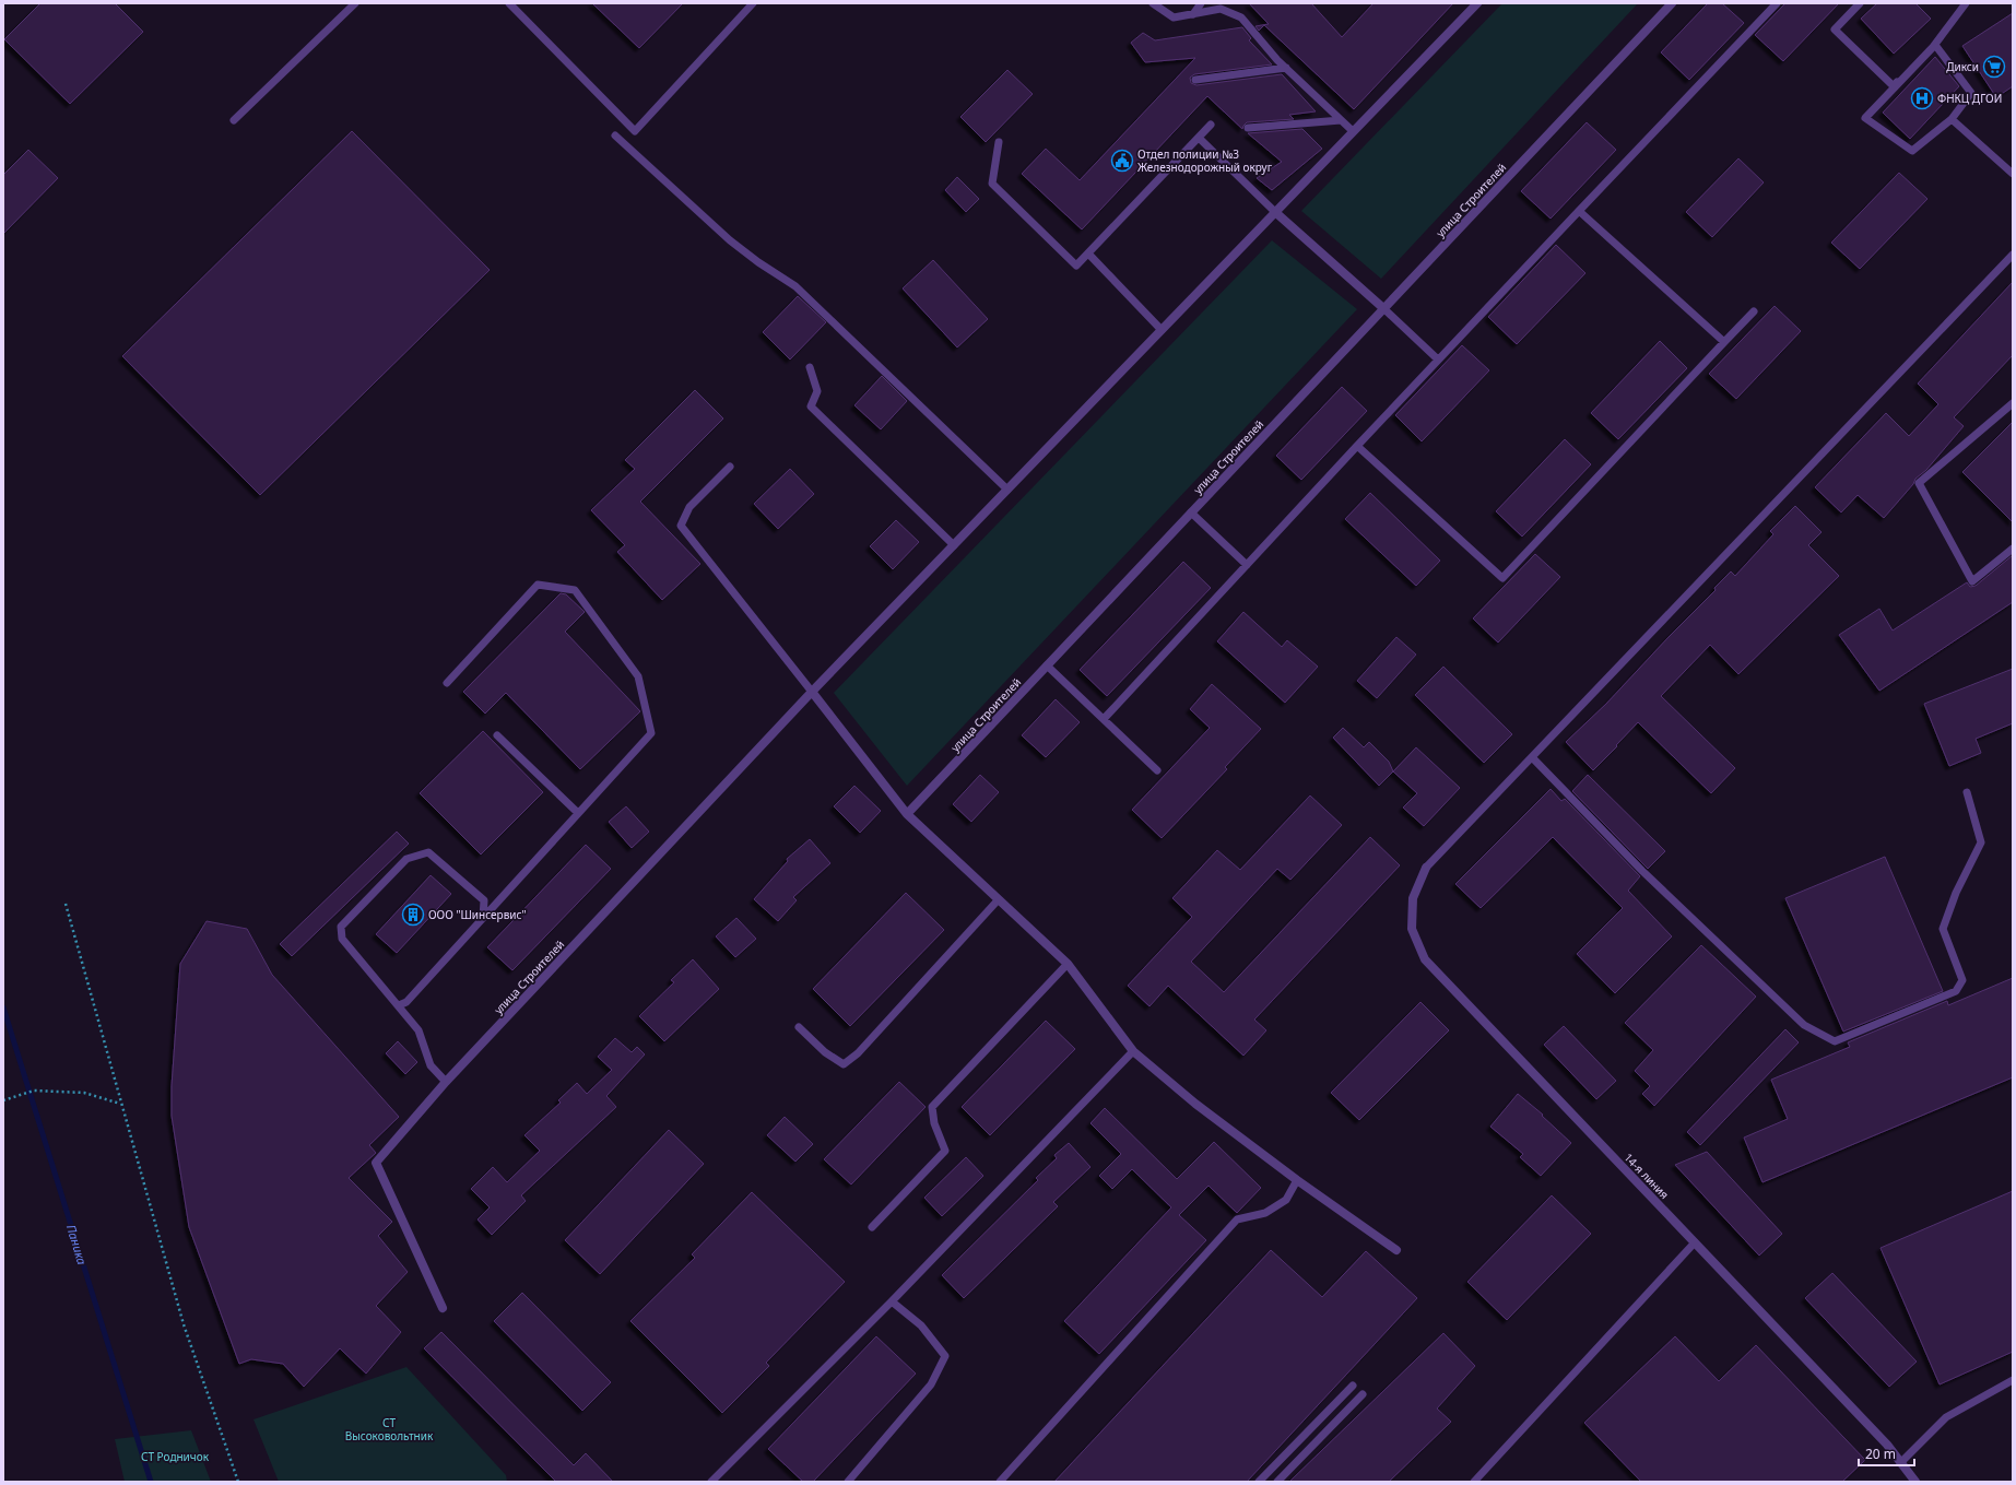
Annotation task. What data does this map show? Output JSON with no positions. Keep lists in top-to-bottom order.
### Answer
{
  "streets": {
    "street": ["улица Строителей", "14-я линия"]
  },
  "water": ["Паника"],
  "parks": ["СТ Высоковольтник", "СТ Родничок"],
  "places": {
    "supermarket": ["Дикси"],
    "hospital": ["ФНКЦ ДГОИ"],
    "public building": ["Отдел полиции №3 Железнодорожный округ"],
    "building": ["ООО \"Шинсервис\""]
  },
  "scale_bar": "20 m"
}
